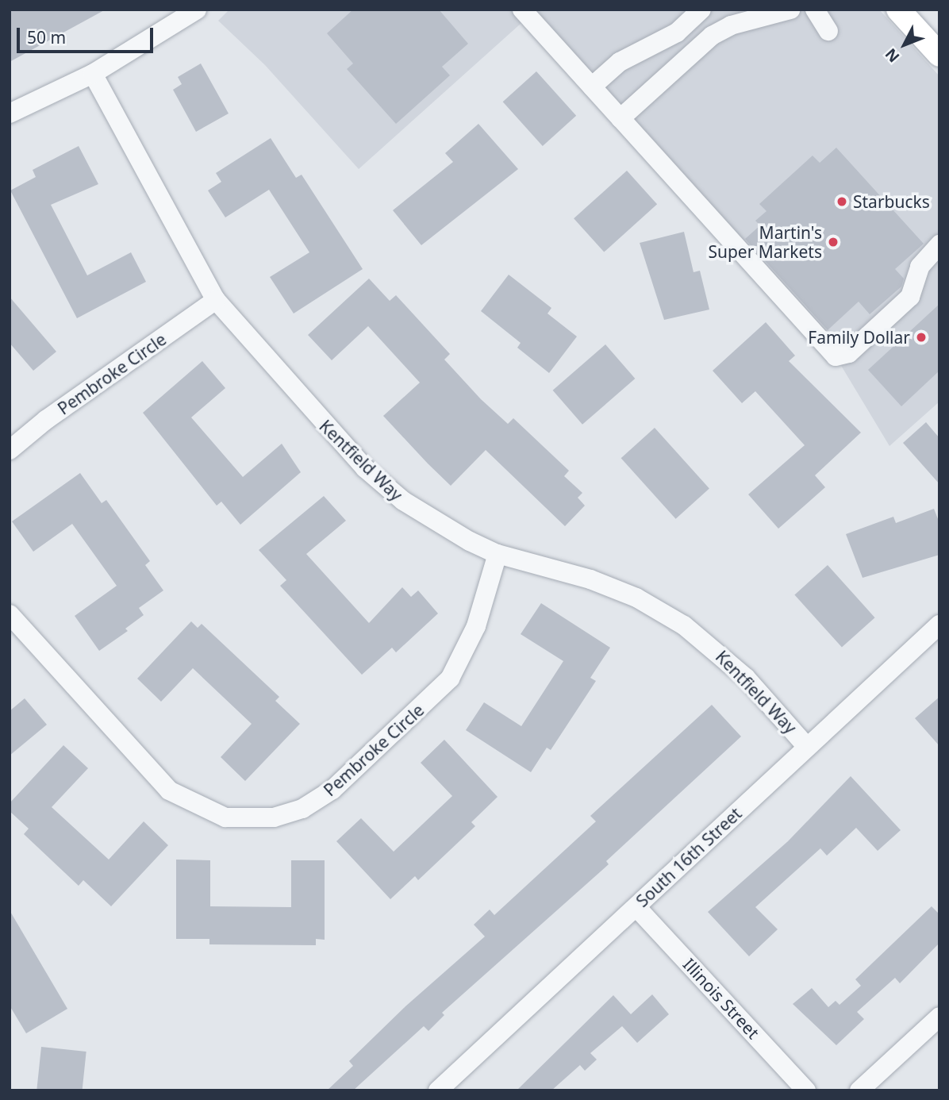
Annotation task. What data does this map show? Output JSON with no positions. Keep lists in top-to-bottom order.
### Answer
{
  "streets": {
    "street": [
      "Pembroke Circle",
      "Kentfield Way",
      "South 16th Street",
      "Illinois Street"
    ]
  },
  "crossings": [
    ["Pembroke Circle", "Kentfield Way"],
    ["Kentfield Way", "South 16th Street"],
    ["South 16th Street", "Illinois Street"]
  ],
  "places": ["Starbucks", "Martin's Super Markets", "Family Dollar"],
  "scale_bar": "50 m",
  "north": "bottom left"
}
